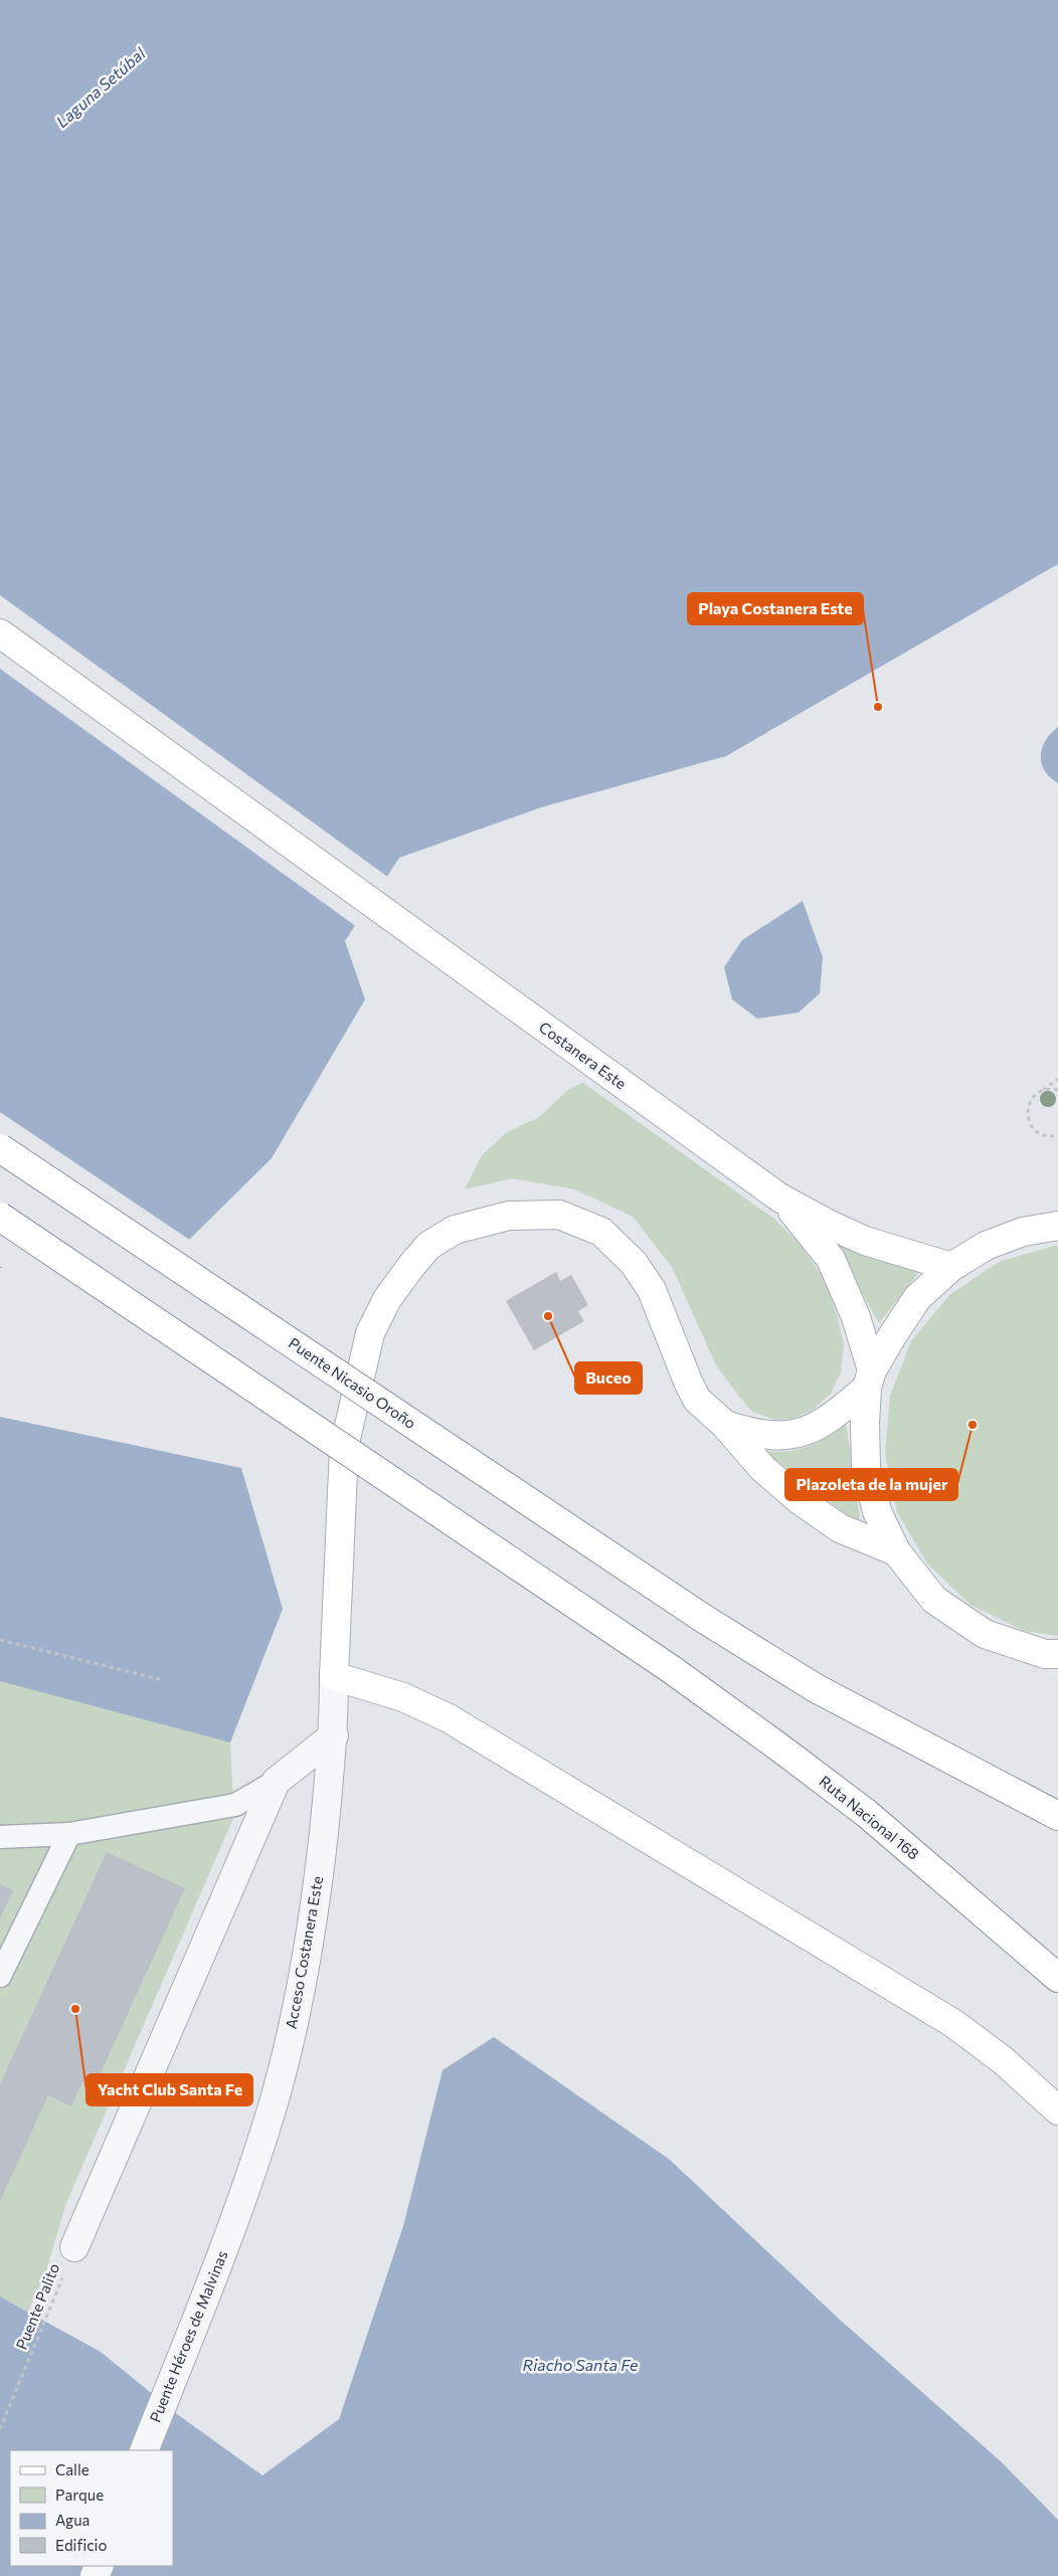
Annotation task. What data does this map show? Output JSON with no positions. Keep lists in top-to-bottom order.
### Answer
{
  "streets": {
    "main road": ["Costanera Este", "Puente Nicasio Oroño", "Ruta Nacional 168"],
    "street": ["Acceso Costanera Este", "Puente Héroes de Malvinas"],
    "path": ["Puente Palito"]
  },
  "crossings": [
    ["Acceso Costanera Este", "Puente Héroes de Malvinas"]
  ],
  "water": ["Laguna Setúbal", "Riacho Santa Fe"],
  "places": [
    "Playa Costanera Este",
    "Buceo",
    "Plazoleta de la mujer",
    "Yacht Club Santa Fe"
  ],
  "legend": [
    "Calle",
    "Parque",
    "Agua",
    "Edificio"
  ]
}
